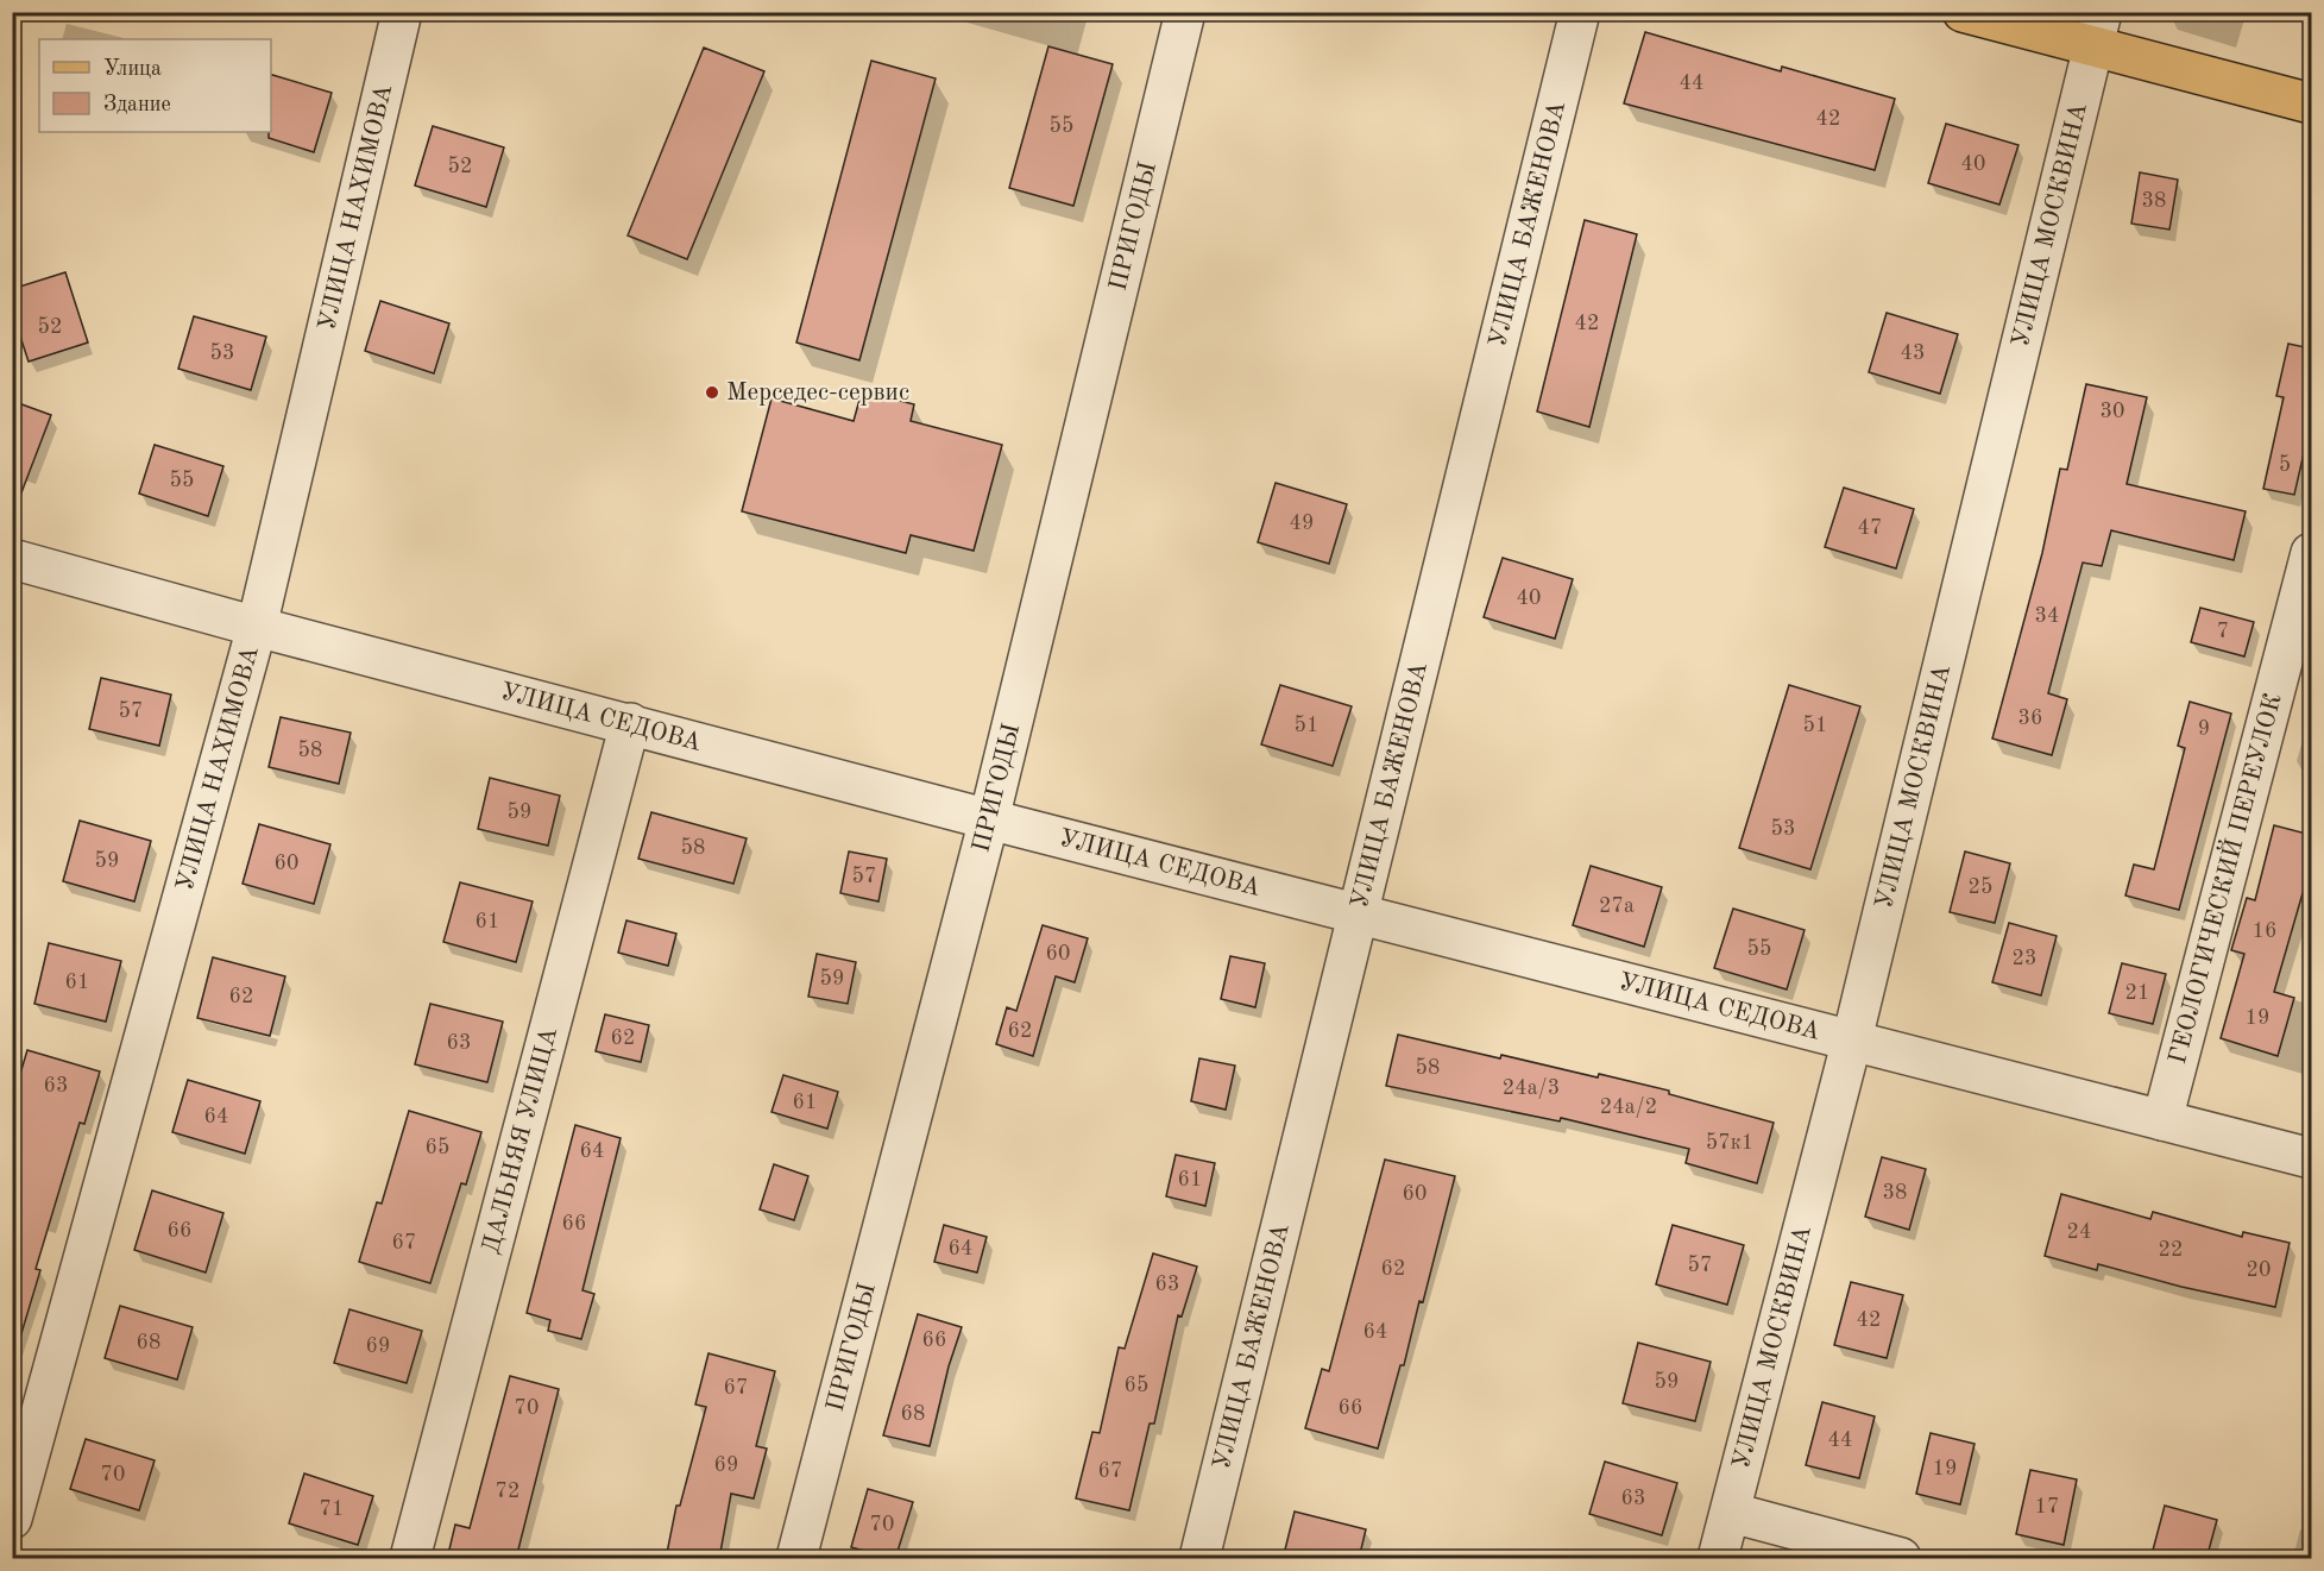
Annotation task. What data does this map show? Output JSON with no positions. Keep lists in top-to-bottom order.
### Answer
{
  "streets": {
    "street": [
      "УЛИЦА НАХИМОВА",
      "УЛИЦА БАЖЕНОВА",
      "УЛИЦА МОСКВИНА",
      "ПРИГОДЫ",
      "УЛИЦА СЕДОВА",
      "ГЕОЛОГИЧЕСКИЙ ПЕРЕУЛОК",
      "ДАЛЬНЯЯ УЛИЦА"
    ]
  },
  "crossings": [
    ["УЛИЦА НАХИМОВА", "УЛИЦА СЕДОВА"],
    ["УЛИЦА БАЖЕНОВА", "УЛИЦА СЕДОВА"],
    ["УЛИЦА МОСКВИНА", "УЛИЦА СЕДОВА"],
    ["ПРИГОДЫ", "УЛИЦА СЕДОВА"],
    ["УЛИЦА СЕДОВА", "ГЕОЛОГИЧЕСКИЙ ПЕРЕУЛОК"],
    ["УЛИЦА СЕДОВА", "ДАЛЬНЯЯ УЛИЦА"]
  ],
  "places": ["Мерседес-сервис"],
  "house_numbers": [
    "44",
    "42",
    "55",
    "40",
    "52",
    "38",
    "42",
    "52",
    "53",
    "43",
    "30",
    "5",
    "55",
    "49",
    "47",
    "40",
    "34",
    "7",
    "57",
    "36",
    "51",
    "51",
    "9",
    "58",
    "59",
    "53",
    "58",
    "59",
    "60",
    "57",
    "25",
    "27а",
    "61",
    "16",
    "55",
    "60",
    "23",
    "59",
    "61",
    "21",
    "62",
    "19",
    "62",
    "62",
    "63",
    "58",
    "63",
    "24а/3",
    "61",
    "24а/2",
    "64",
    "57к1",
    "65",
    "64",
    "61",
    "38",
    "60",
    "66",
    "66",
    "24",
    "67",
    "64",
    "22",
    "57",
    "62",
    "20",
    "63",
    "42",
    "64",
    "66",
    "68",
    "69",
    "59",
    "65",
    "67",
    "70",
    "66",
    "68",
    "44",
    "69",
    "19",
    "67",
    "70",
    "72",
    "63",
    "17",
    "71",
    "70"
  ],
  "legend": ["Улица", "Здание"]
}
